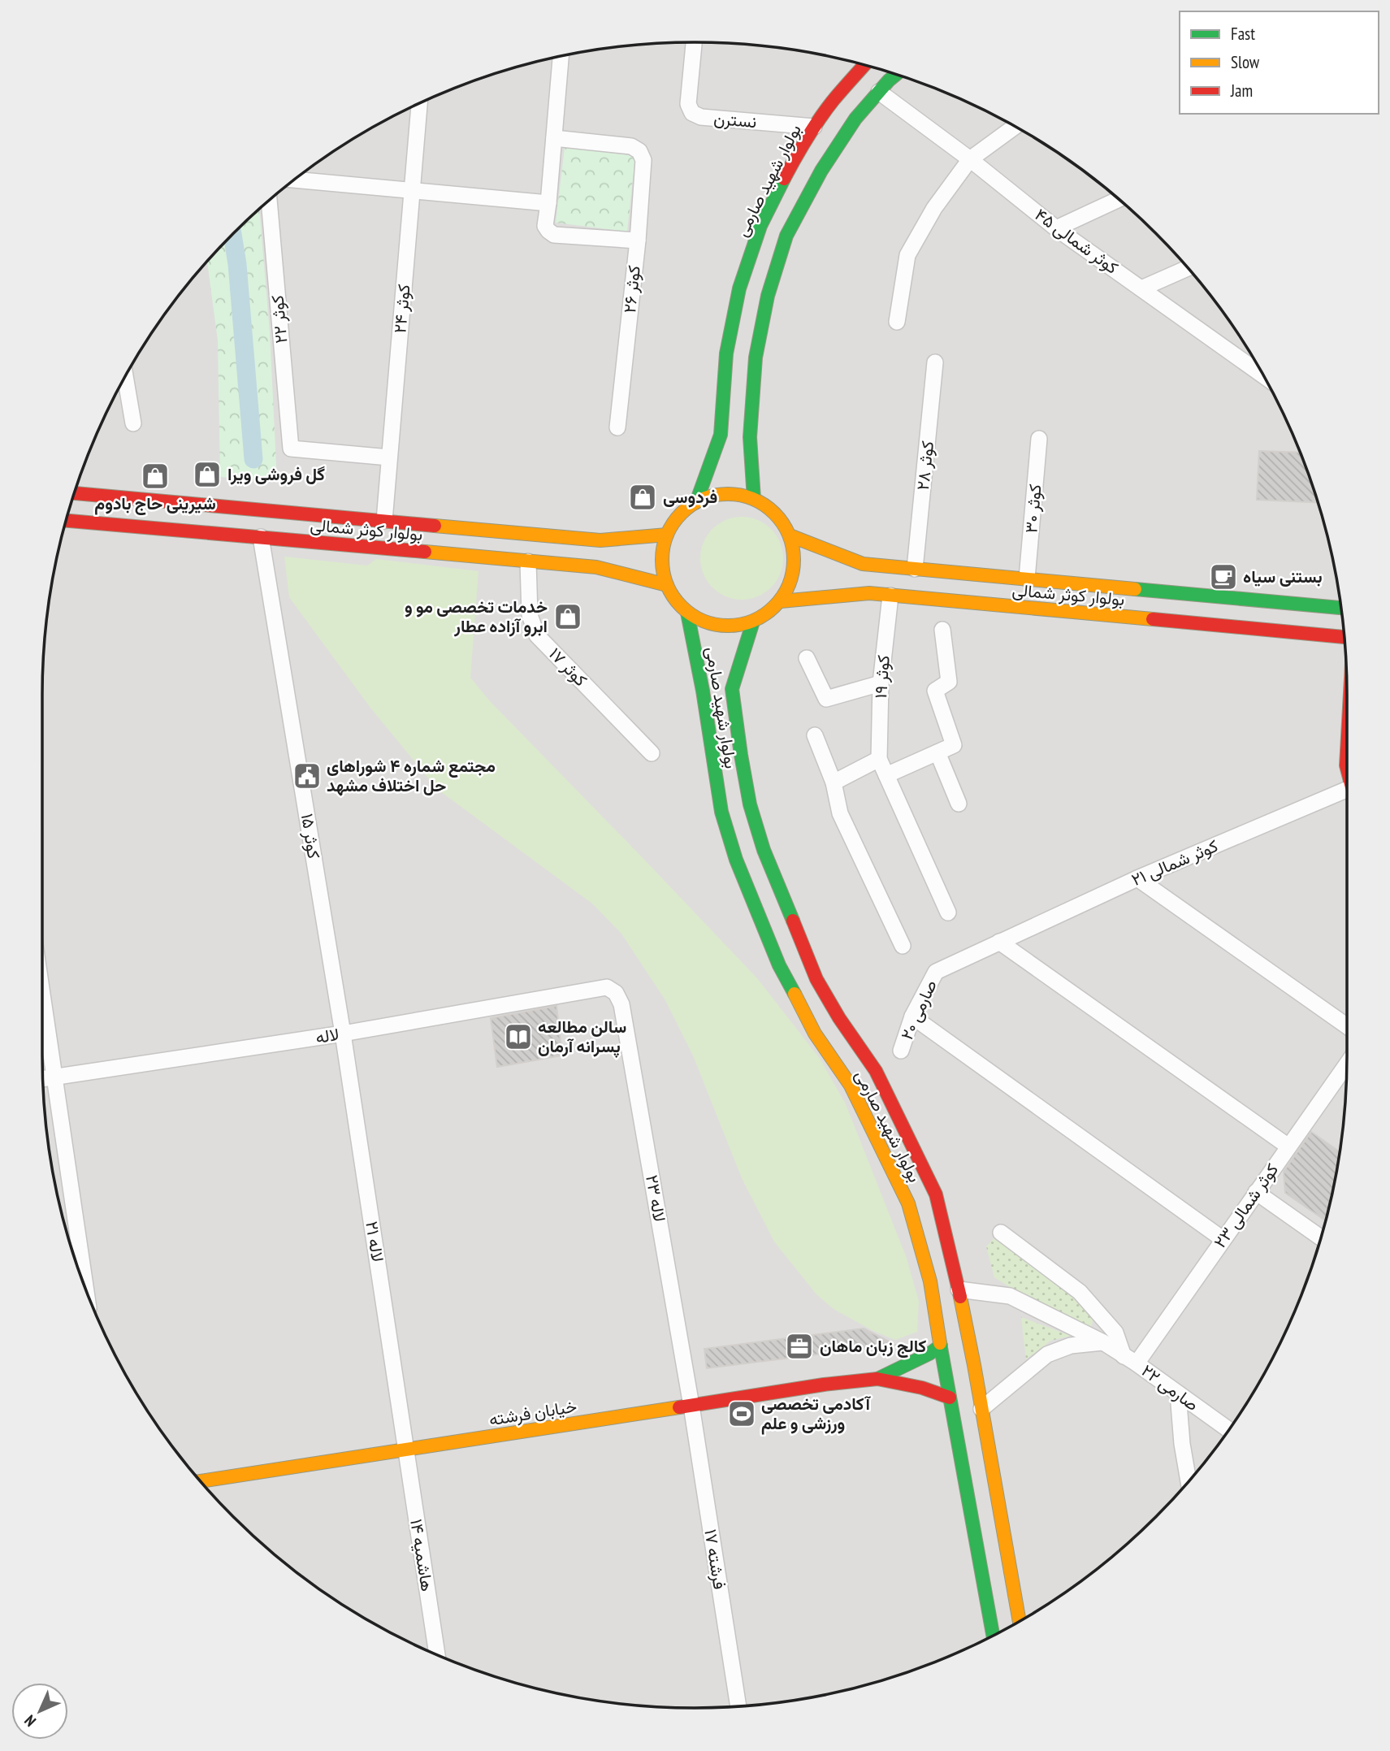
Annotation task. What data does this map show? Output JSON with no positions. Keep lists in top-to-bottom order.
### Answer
{
  "streets": {
    "main road": ["بولوار شهید صارمی", "بولوار کوثر شمالی", "خیابان فرشته"],
    "street": [
      "نسترن",
      "کوثر شمالی ۴۵",
      "کوثر ۲۶",
      "کوثر ۲۴",
      "کوثر ۲۲",
      "کوثر ۲۸",
      "کوثر ۳۰",
      "کوثر ۱۷",
      "کوثر ۱۹",
      "کوثر ۱۵",
      "کوثر شمالی ۲۱",
      "صارمی ۲۰",
      "لاله",
      "لاله ۲۳",
      "کوثر شمالی ۲۳",
      "لاله ۲۱",
      "صارمی ۲۲",
      "هاشمیه ۱۴",
      "فرشته ۱۷"
    ]
  },
  "crossings": [
    ["نسترن", "بولوار شهید صارمی"],
    ["بولوار شهید صارمی", "بولوار کوثر شمالی"],
    ["بولوار شهید صارمی", "صارمی ۲۲"],
    ["بولوار شهید صارمی", "خیابان فرشته"],
    ["کوثر ۲۴", "کوثر ۲۲"],
    ["کوثر ۲۴", "بولوار کوثر شمالی"],
    ["کوثر ۲۸", "بولوار کوثر شمالی"],
    ["کوثر ۳۰", "بولوار کوثر شمالی"],
    ["بولوار کوثر شمالی", "کوثر ۱۷"],
    ["بولوار کوثر شمالی", "کوثر ۱۹"],
    ["بولوار کوثر شمالی", "کوثر ۱۵"],
    ["کوثر ۱۵", "لاله"],
    ["کوثر ۱۵", "لاله ۲۱"],
    ["کوثر شمالی ۲۱", "صارمی ۲۰"],
    ["لاله", "لاله ۲۳"],
    ["لاله", "لاله ۲۱"],
    ["لاله ۲۳", "خیابان فرشته"],
    ["لاله ۲۳", "فرشته ۱۷"],
    ["کوثر شمالی ۲۳", "صارمی ۲۲"],
    ["لاله ۲۱", "خیابان فرشته"],
    ["لاله ۲۱", "هاشمیه ۱۴"],
    ["خیابان فرشته", "هاشمیه ۱۴"],
    ["خیابان فرشته", "فرشته ۱۷"]
  ],
  "places": {
    "shop": [
      "گل فروشی ویرا",
      "شیرینی حاج بادوم",
      "فردوسی",
      "خدمات تخصصی مو و ابرو آزاده عطار"
    ],
    "cafe": ["بستنی سیاه"],
    "public building": ["مجتمع شماره ۴ شوراهای حل اختلاف مشهد"],
    "library": ["سالن مطالعه پسرانه آرمان"],
    "office": ["کالج زبان ماهان"],
    "sports": ["آکادمی تخصصی ورزشی و علم"]
  },
  "legend": ["Fast", "Slow", "Jam"],
  "north": "bottom left"
}
